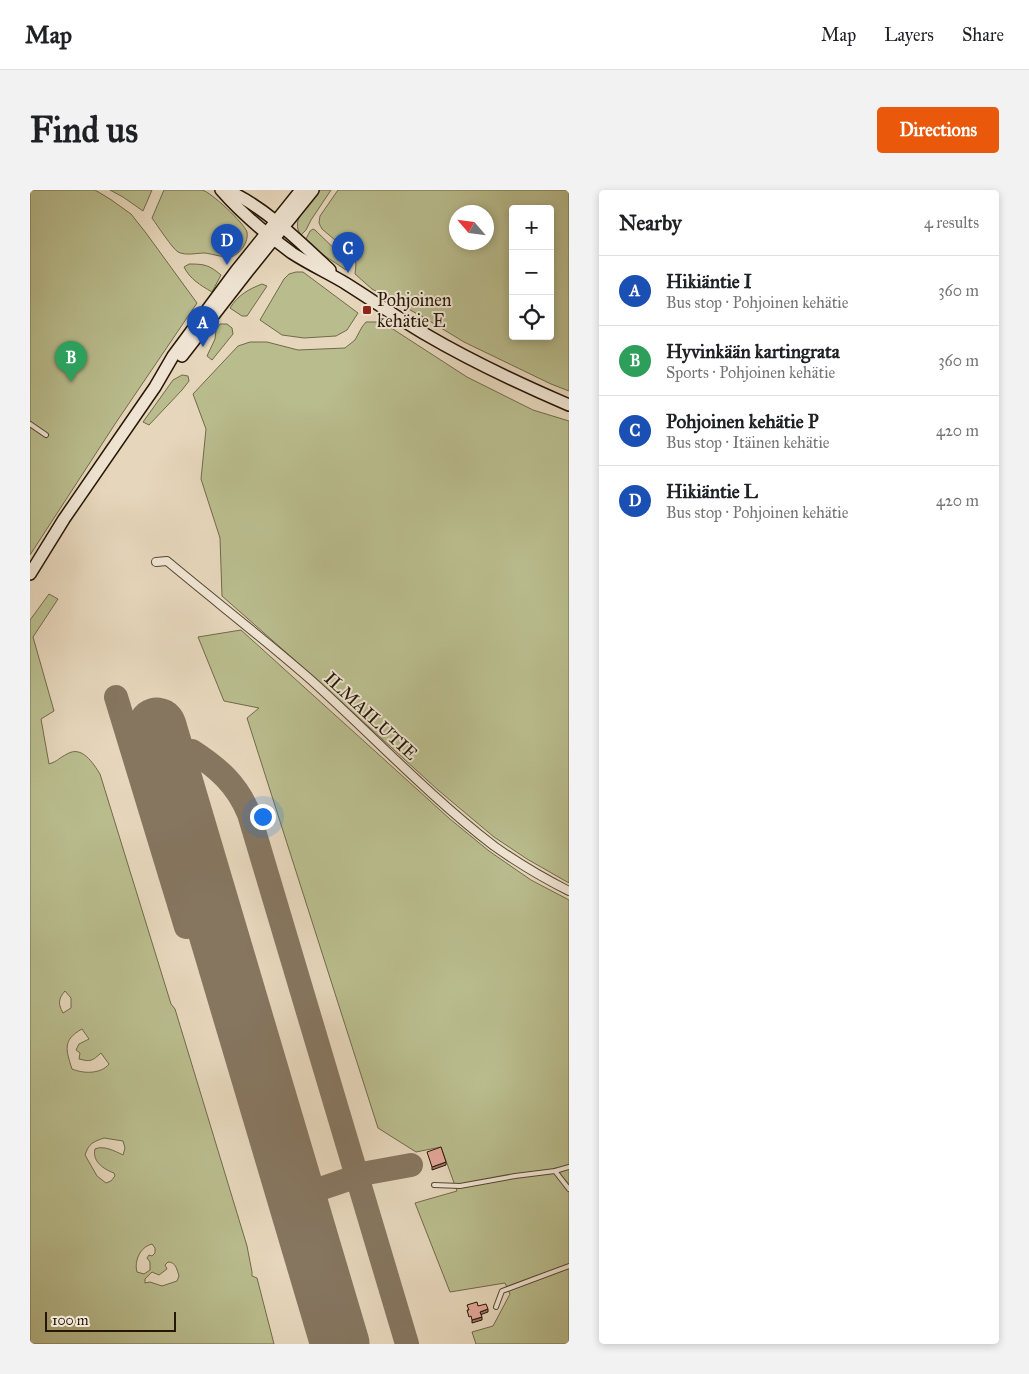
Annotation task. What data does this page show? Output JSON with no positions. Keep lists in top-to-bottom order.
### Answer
{
  "streets": {
    "street": ["ILMAILUTIE"]
  },
  "places": {
    "transit": ["Pohjoinen kehätie E"]
  },
  "scale_bar": "100 m",
  "north": "top left",
  "page": {
    "header": "Map",
    "nav": ["Map", "Layers", "Share"],
    "buttons": "Directions",
    "title": "Find us",
    "heading": ["Nearby", "4 results"],
    "map_buttons": ["+", "−"],
    "pins": [
      "D",
      "C",
      "A",
      "B"
    ],
    "list": [
      {
        "mark": "A",
        "name": "Hikiäntie I",
        "note": "Bus stop · Pohjoinen kehätie",
        "value": "360 m"
      },
      {
        "mark": "B",
        "name": "Hyvinkään kartingrata",
        "note": "Sports · Pohjoinen kehätie",
        "value": "360 m"
      },
      {
        "mark": "C",
        "name": "Pohjoinen kehätie P",
        "note": "Bus stop · Itäinen kehätie",
        "value": "420 m"
      },
      {
        "mark": "D",
        "name": "Hikiäntie L",
        "note": "Bus stop · Pohjoinen kehätie",
        "value": "420 m"
      }
    ],
    "scale": "100 m"
  }
}
